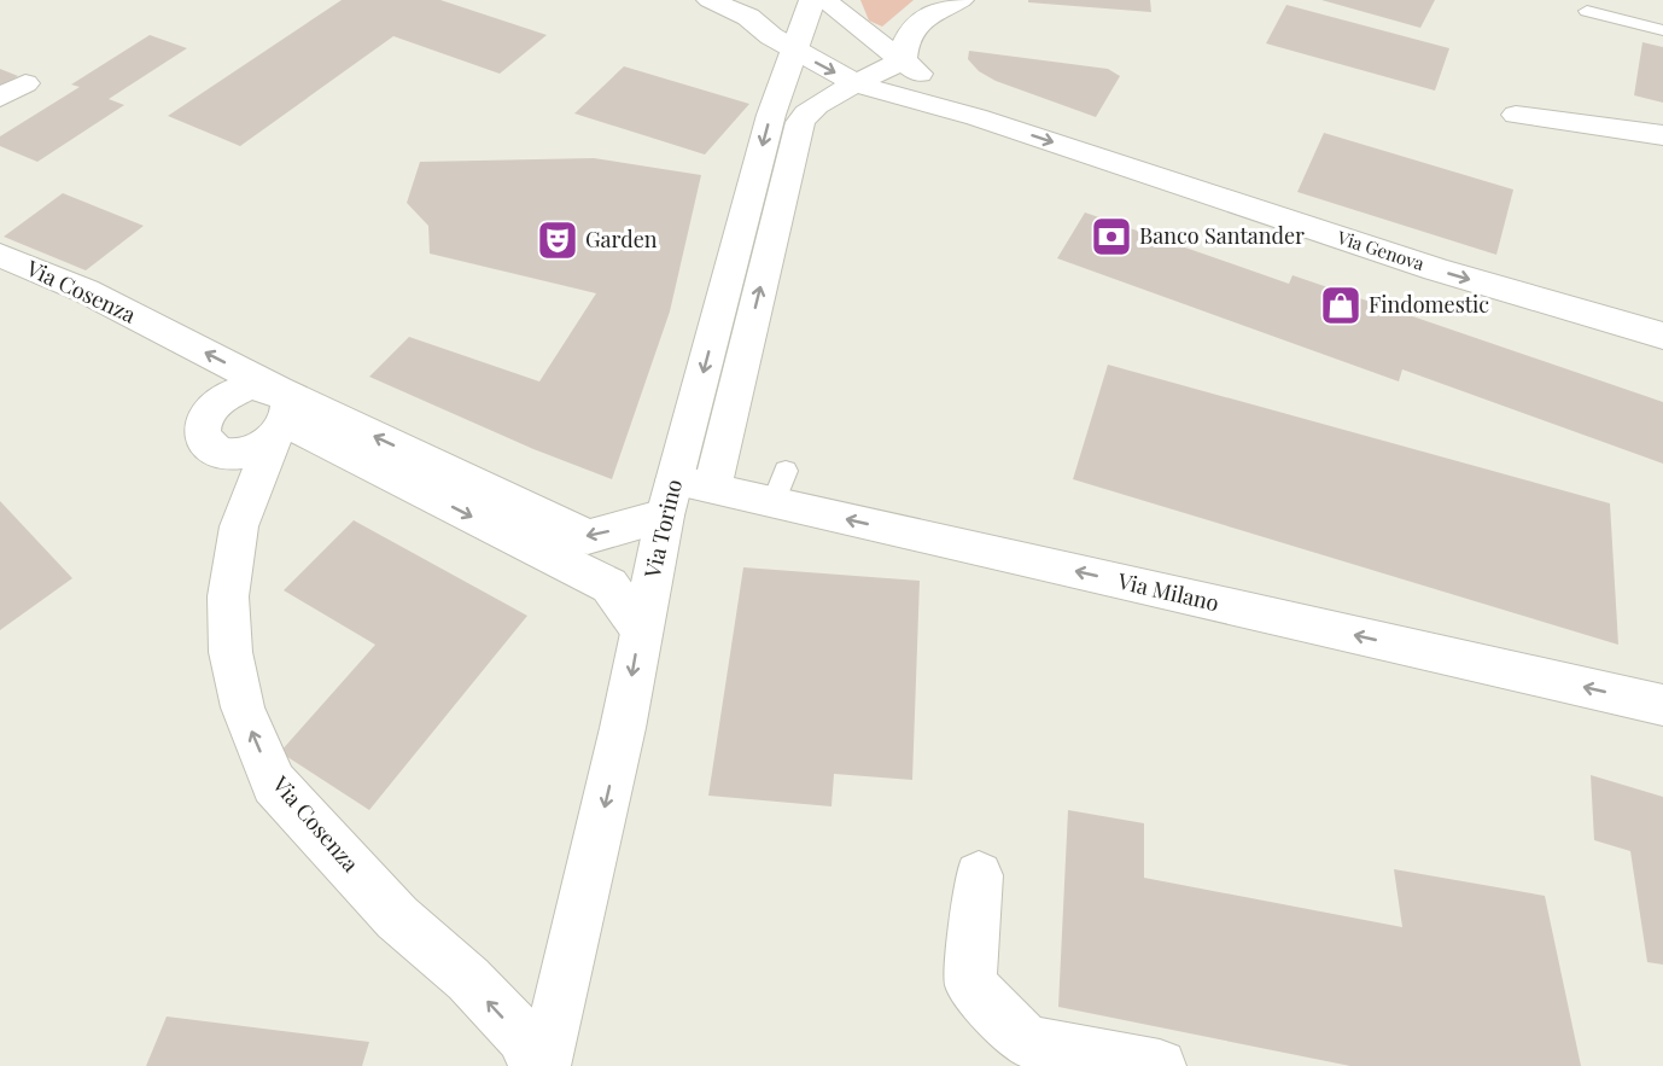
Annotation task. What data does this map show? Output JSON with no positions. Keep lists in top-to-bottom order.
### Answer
{
  "streets": {
    "street": [
      "Via Genova",
      "Via Cosenza",
      "Via Torino",
      "Via Milano"
    ]
  },
  "crossings": [
    ["Via Genova", "Via Torino"],
    ["Via Cosenza", "Via Torino"],
    ["Via Cosenza", "Via Milano"],
    ["Via Torino", "Via Milano"]
  ],
  "one_way": ["Via Genova", "Via Cosenza", "Via Milano"],
  "places": {
    "bank": ["Banco Santander"],
    "theatre": ["Garden"],
    "shop": ["Findomestic"]
  }
}
